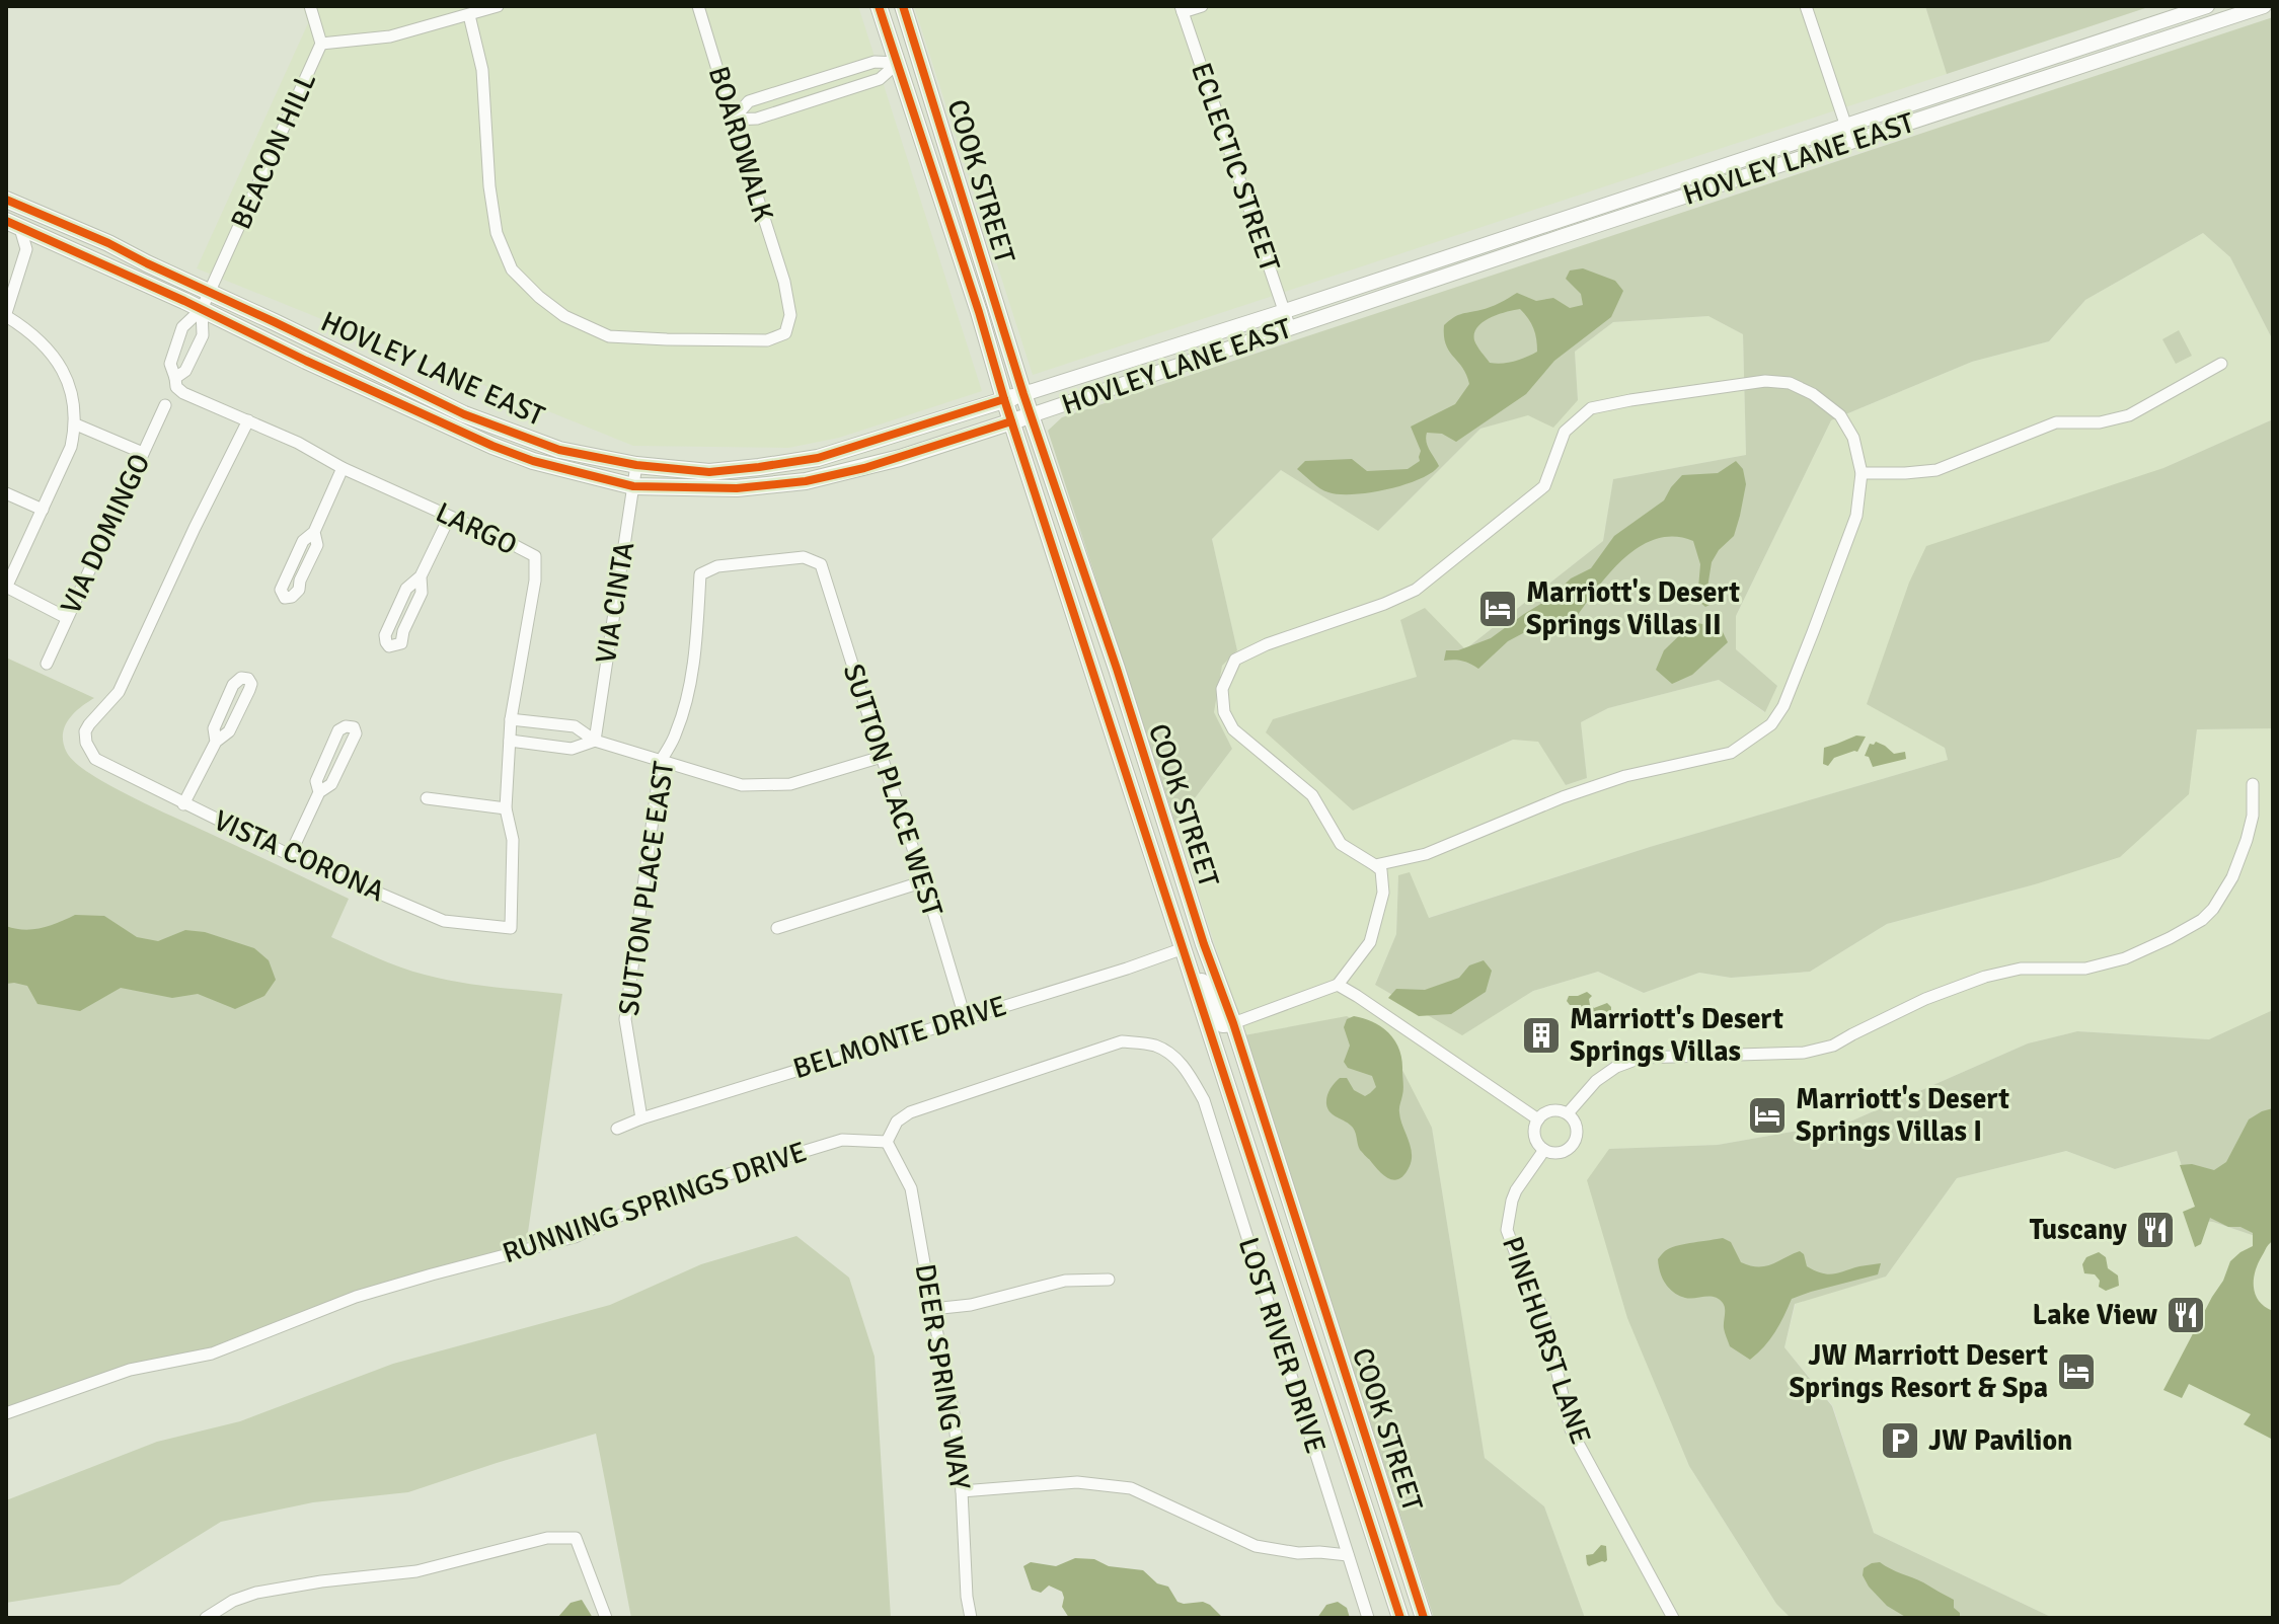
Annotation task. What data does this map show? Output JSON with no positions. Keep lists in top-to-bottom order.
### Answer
{
  "streets": {
    "main road": ["HOVLEY LANE EAST", "COOK STREET"],
    "street": [
      "BOARDWALK",
      "BEACON HILL",
      "ECLECTIC STREET",
      "LARGO",
      "VIA DOMINGO",
      "VIA CINTA",
      "SUTTON PLACE WEST",
      "VISTA CORONA",
      "SUTTON PLACE EAST",
      "BELMONTE DRIVE",
      "RUNNING SPRINGS DRIVE",
      "PINEHURST LANE",
      "LOST RIVER DRIVE",
      "DEER SPRING WAY"
    ]
  },
  "crossings": [
    ["BEACON HILL", "HOVLEY LANE EAST"],
    ["HOVLEY LANE EAST", "ECLECTIC STREET"],
    ["HOVLEY LANE EAST", "COOK STREET"],
    ["HOVLEY LANE EAST", "VIA CINTA"],
    ["COOK STREET", "BELMONTE DRIVE"],
    ["LARGO", "VISTA CORONA"],
    ["SUTTON PLACE WEST", "SUTTON PLACE EAST"],
    ["SUTTON PLACE WEST", "BELMONTE DRIVE"],
    ["SUTTON PLACE EAST", "BELMONTE DRIVE"],
    ["RUNNING SPRINGS DRIVE", "LOST RIVER DRIVE"],
    ["RUNNING SPRINGS DRIVE", "DEER SPRING WAY"],
    ["LOST RIVER DRIVE", "DEER SPRING WAY"]
  ],
  "places": {
    "hotel": ["Marriott's Desert Springs Villas II", "Marriott's Desert Springs Villas I", "JW Marriott Desert Springs Resort & Spa"],
    "building": ["Marriott's Desert Springs Villas"],
    "restaurant": ["Tuscany", "Lake View"],
    "parking": ["JW Pavilion"]
  }
}
